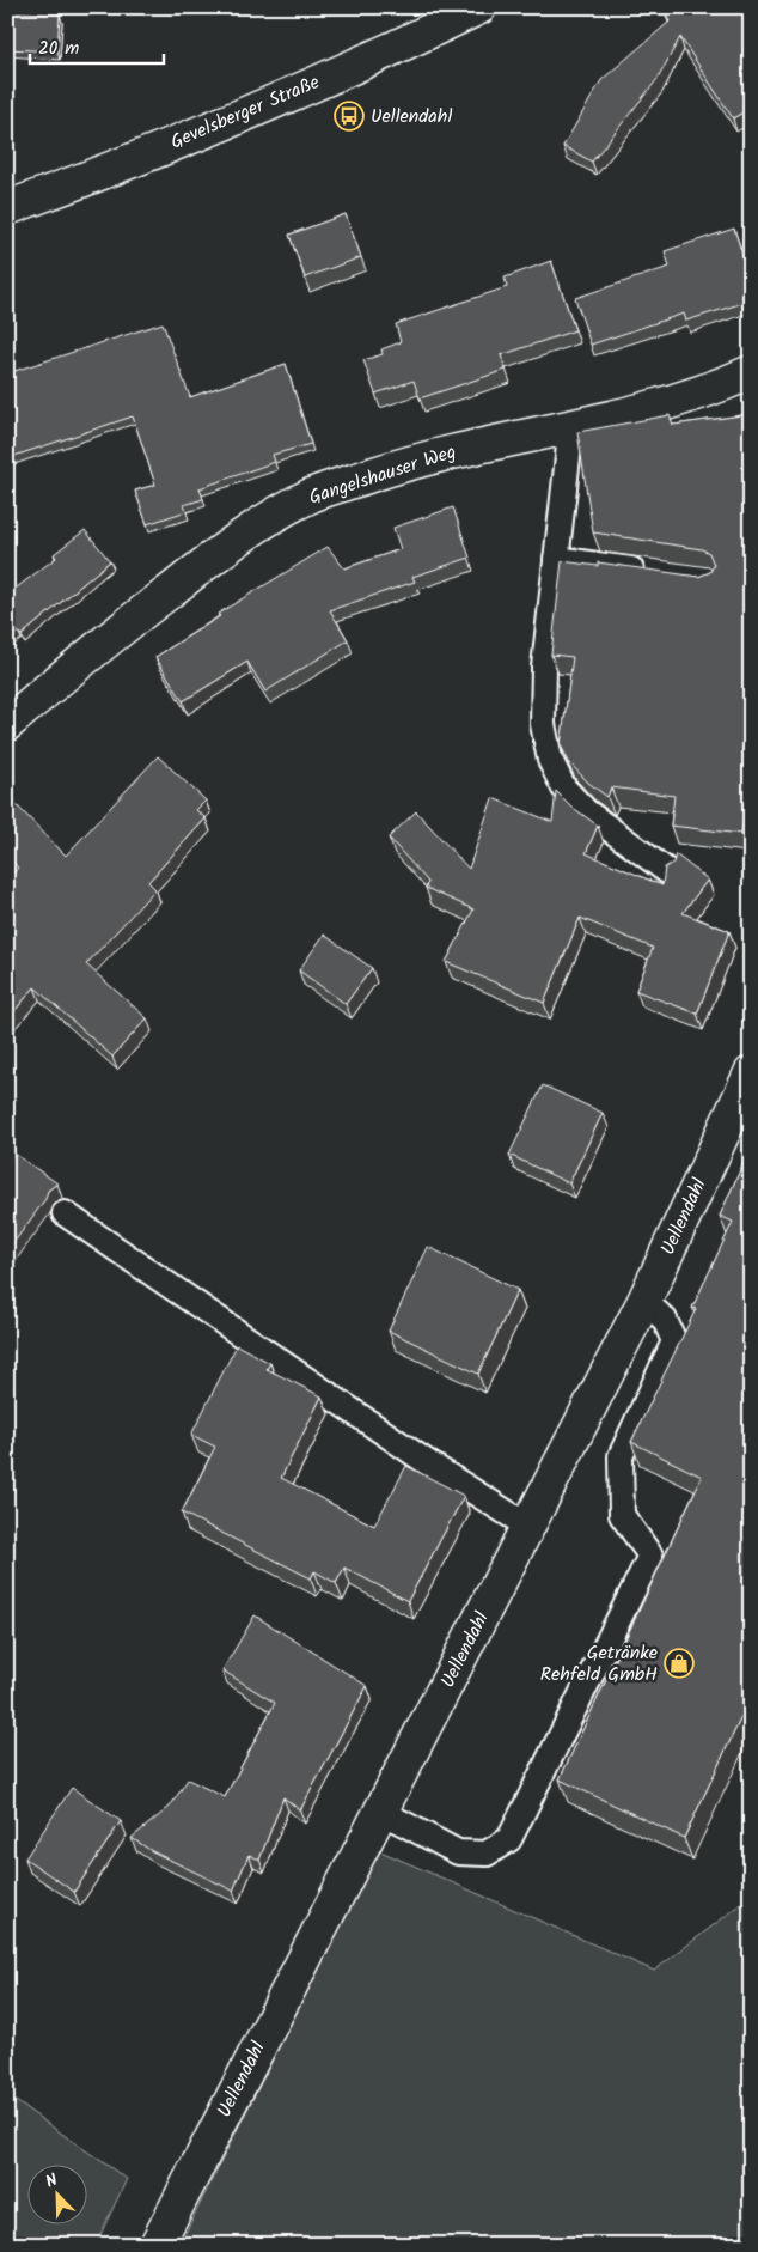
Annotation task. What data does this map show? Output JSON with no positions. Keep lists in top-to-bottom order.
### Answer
{
  "streets": {
    "main road": ["Gevelsberger Straße", "Gangelshauser Weg", "Uellendahl"]
  },
  "places": {
    "bus stop": ["Uellendahl"],
    "shop": ["Getränke Rehfeld GmbH"]
  },
  "scale_bar": "20 m",
  "north": "top left"
}
